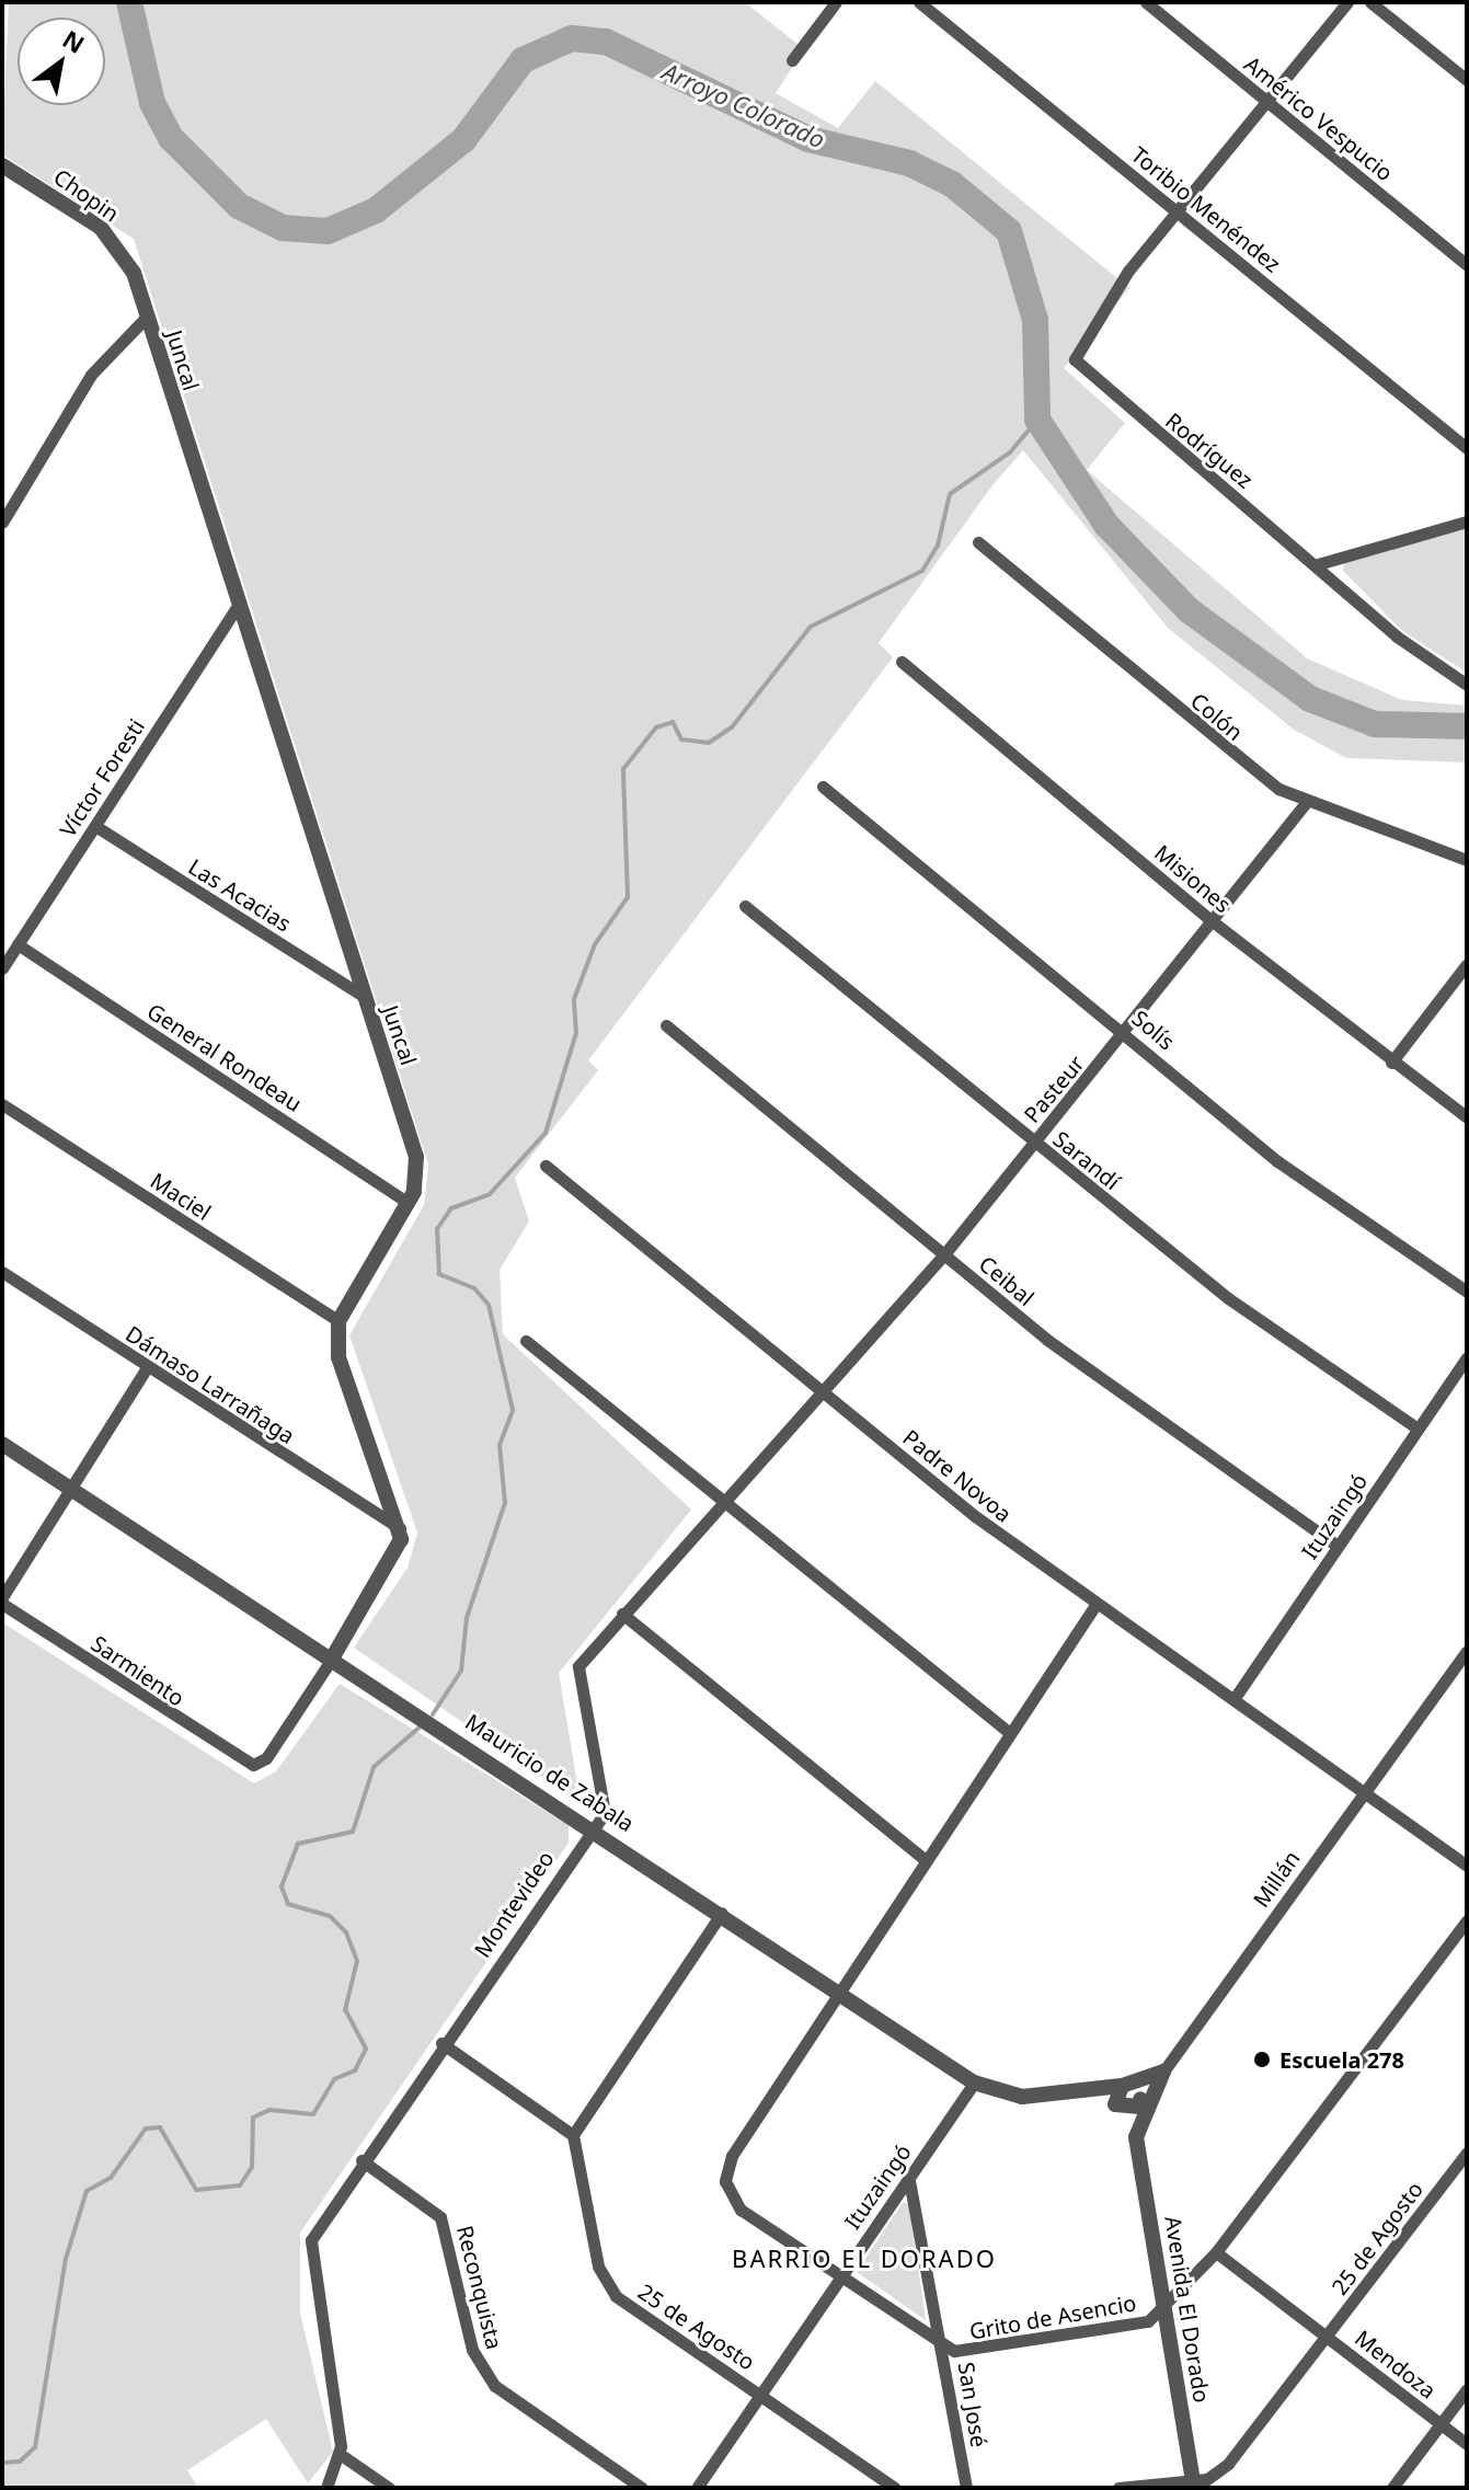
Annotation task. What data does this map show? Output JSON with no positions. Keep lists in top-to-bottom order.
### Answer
{
  "streets": {
    "street": [
      "Américo Vespucio",
      "Chopin",
      "Toribio Menéndez",
      "Juncal",
      "Rodríguez",
      "Colón",
      "Víctor Foresti",
      "Misiones",
      "Las Acacias",
      "Solís",
      "General Rondeau",
      "Pasteur",
      "Sarandí",
      "Maciel",
      "Ceibal",
      "Dámaso Larrañaga",
      "Padre Novoa",
      "Ituzaingó",
      "Sarmiento",
      "Mauricio de Zabala",
      "Millán",
      "Montevideo",
      "25 de Agosto",
      "Reconquista",
      "Avenida El Dorado",
      "Grito de Asencio",
      "Mendoza",
      "San José"
    ]
  },
  "crossings": [
    ["Chopin", "Juncal"],
    ["Toribio Menéndez", "Rodríguez"],
    ["Juncal", "Víctor Foresti"],
    ["Juncal", "Las Acacias"],
    ["Juncal", "General Rondeau"],
    ["Juncal", "Maciel"],
    ["Colón", "Pasteur"],
    ["Víctor Foresti", "Las Acacias"],
    ["Víctor Foresti", "General Rondeau"],
    ["Misiones", "Pasteur"],
    ["Solís", "Pasteur"],
    ["Pasteur", "Sarandí"],
    ["Pasteur", "Ceibal"],
    ["Pasteur", "Padre Novoa"],
    ["Pasteur", "Montevideo"],
    ["Sarandí", "Ituzaingó"],
    ["Ceibal", "Ituzaingó"],
    ["Padre Novoa", "Ituzaingó"],
    ["Padre Novoa", "Millán"],
    ["Padre Novoa", "Montevideo"],
    ["Padre Novoa", "Grito de Asencio"],
    ["Ituzaingó", "Mauricio de Zabala"],
    ["Ituzaingó", "Millán"],
    ["Ituzaingó", "25 de Agosto"],
    ["Ituzaingó", "Avenida El Dorado"],
    ["Ituzaingó", "Grito de Asencio"],
    ["Ituzaingó", "San José"],
    ["Sarmiento", "Mauricio de Zabala"],
    ["Mauricio de Zabala", "Millán"],
    ["Mauricio de Zabala", "Montevideo"],
    ["Mauricio de Zabala", "Avenida El Dorado"],
    ["Mauricio de Zabala", "Grito de Asencio"],
    ["Mauricio de Zabala", "San José"],
    ["Millán", "Avenida El Dorado"],
    ["Millán", "Grito de Asencio"],
    ["Millán", "San José"],
    ["Montevideo", "Reconquista"],
    ["25 de Agosto", "Avenida El Dorado"],
    ["25 de Agosto", "Mendoza"],
    ["Avenida El Dorado", "Grito de Asencio"],
    ["Avenida El Dorado", "San José"],
    ["Grito de Asencio", "Mendoza"],
    ["Grito de Asencio", "San José"]
  ],
  "districts": ["BARRIO EL DORADO"],
  "water": ["Arroyo Colorado"],
  "places": ["Escuela 278"],
  "north": "top right"
}
